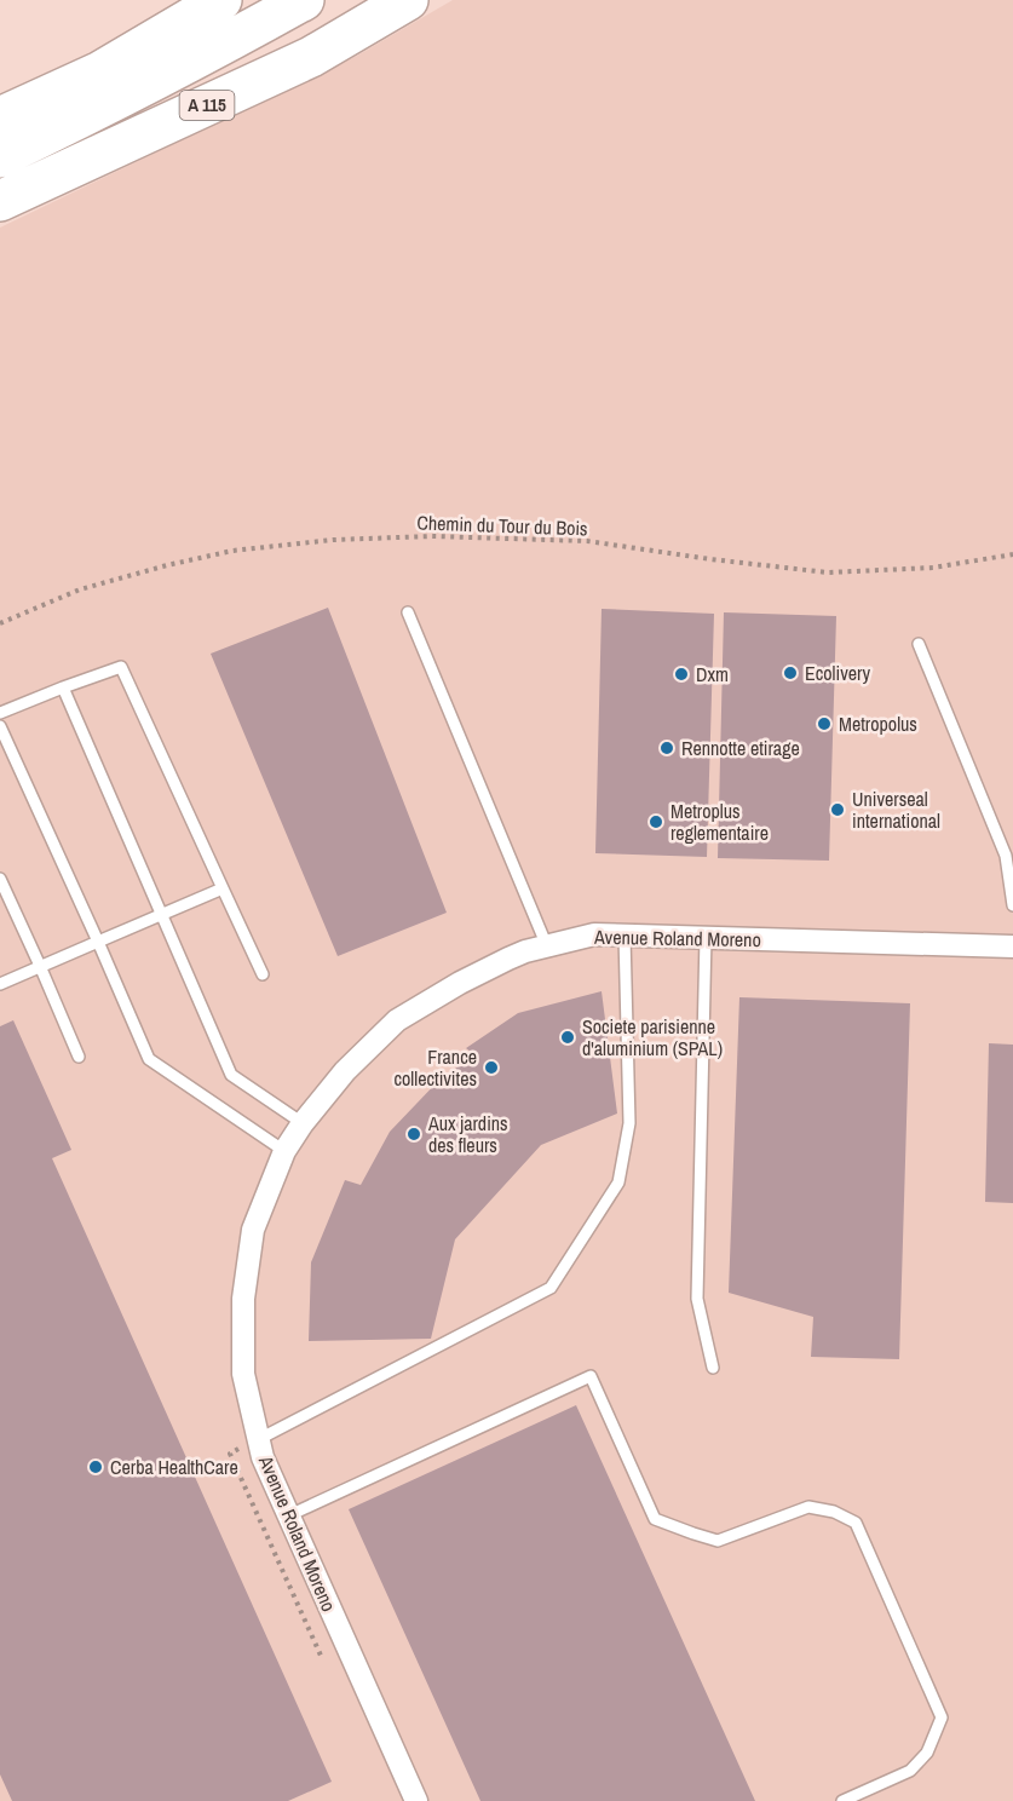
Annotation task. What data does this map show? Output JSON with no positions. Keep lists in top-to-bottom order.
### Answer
{
  "streets": {
    "highway": ["A 115"],
    "street": ["Avenue Roland Moreno"],
    "path": ["Chemin du Tour du Bois"]
  },
  "places": [
    "Ecolivery",
    "Dxm",
    "Metropolus",
    "Rennotte etirage",
    "Universeal international",
    "Metroplus reglementaire",
    "Societe parisienne d'aluminium (SPAL)",
    "France collectivites",
    "Aux jardins des fleurs",
    "Cerba HealthCare"
  ]
}
